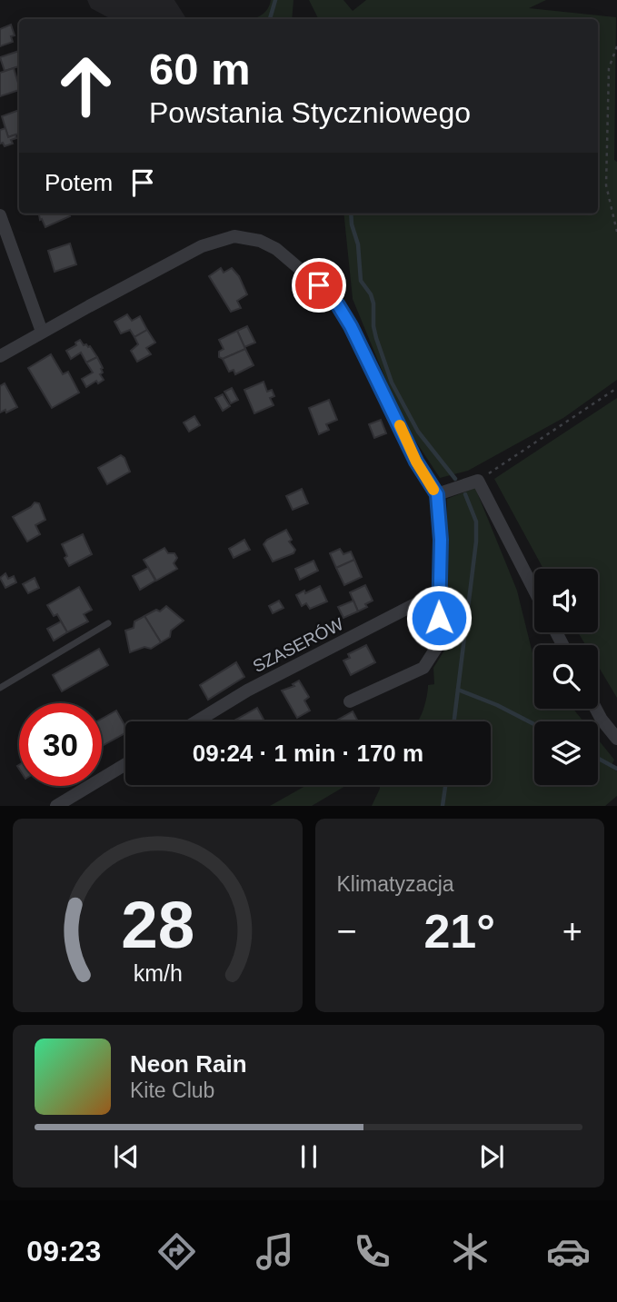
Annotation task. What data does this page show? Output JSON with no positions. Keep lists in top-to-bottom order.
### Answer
{
  "streets": {
    "street": ["SZASERÓW"]
  },
  "page": {
    "turn": ["60 m", "Powstania Styczniowego"],
    "then": "Potem",
    "limit": "30",
    "trip": "09:24 · 1 min · 170 m",
    "tile": "Klimatyzacja",
    "heat": ["−", "21°", "+"],
    "song": ["Neon Rain", "Kite Club"],
    "tabs": "09:23",
    "gauge": ["28", "km/h"]
  }
}
